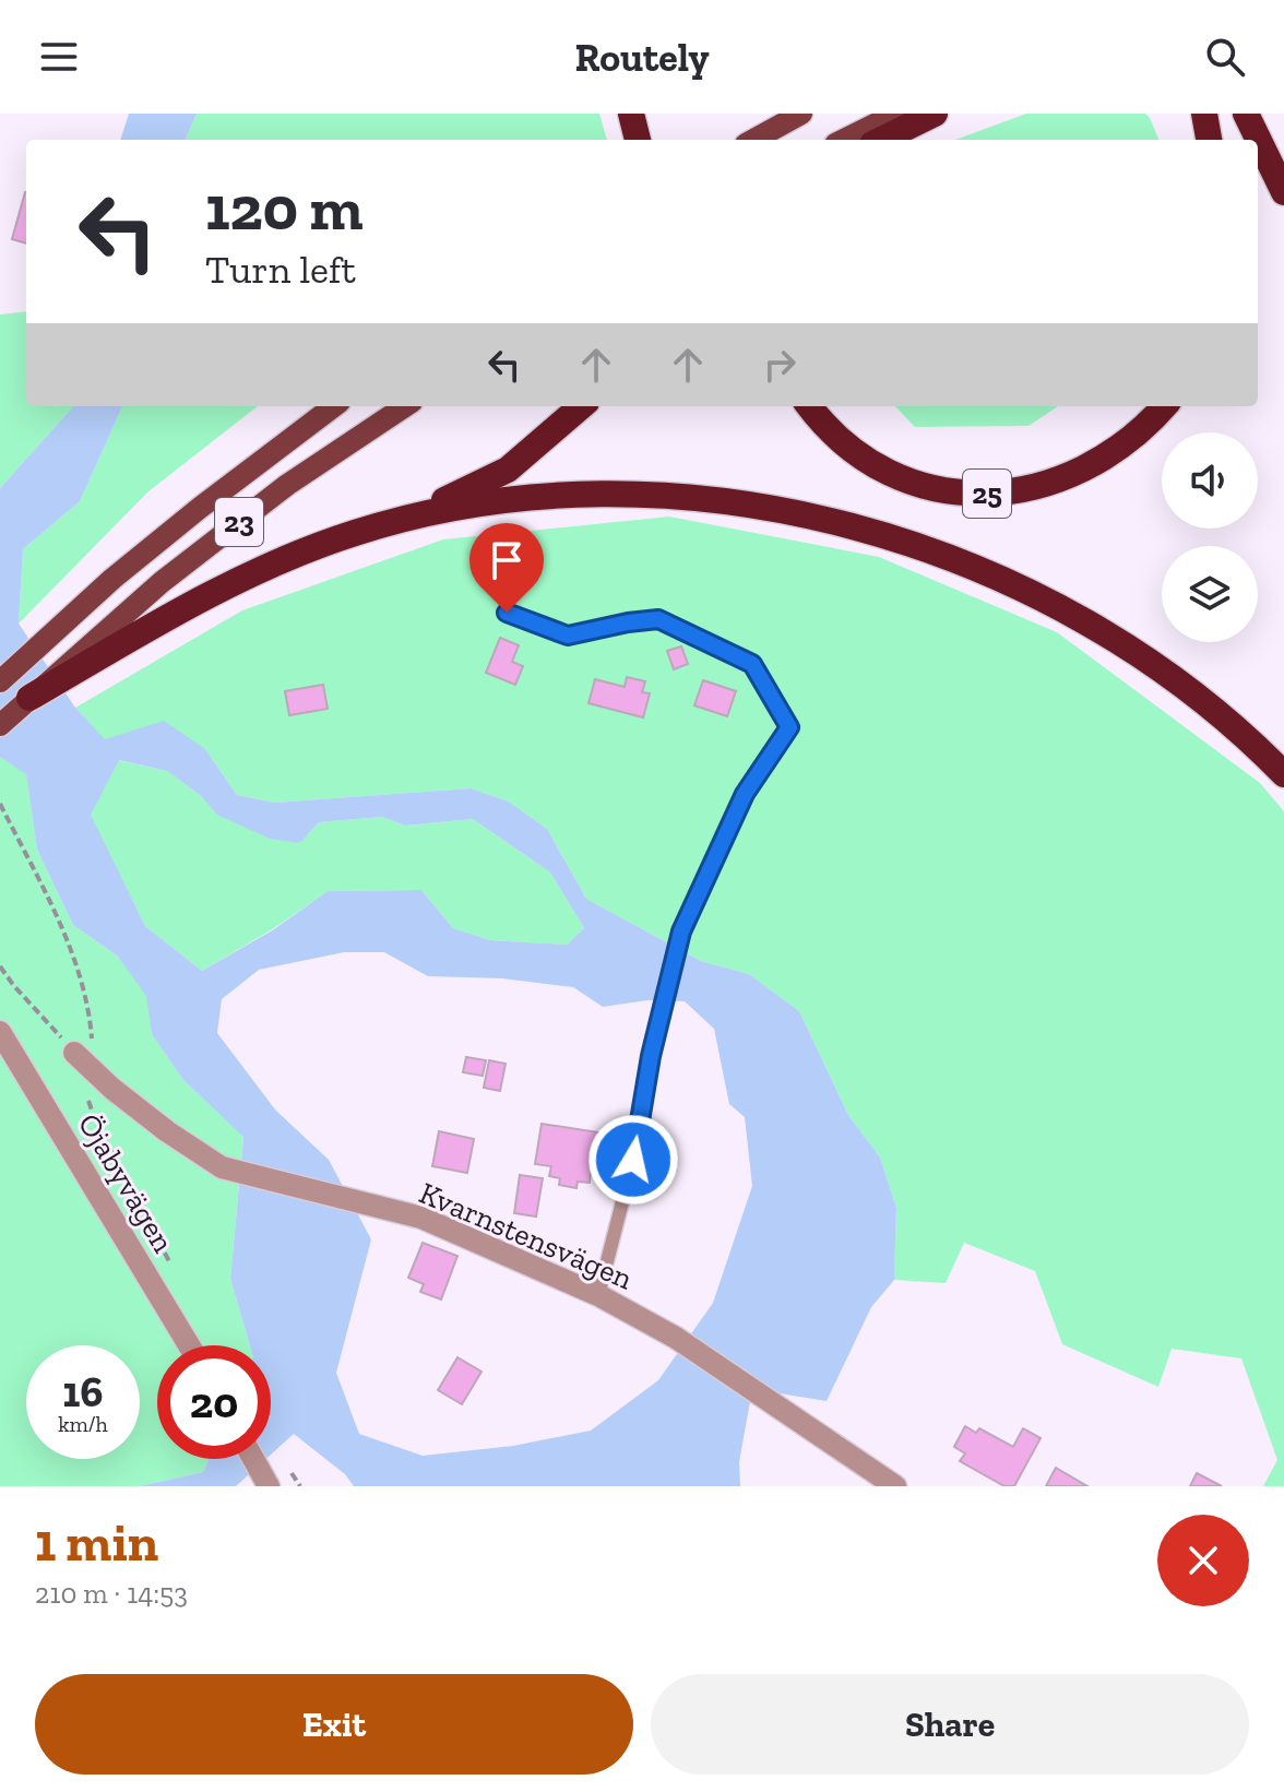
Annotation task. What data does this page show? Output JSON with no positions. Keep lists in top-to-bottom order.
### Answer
{
  "streets": {
    "highway": ["25"],
    "main road": ["23"],
    "street": ["Öjabyvägen", "Kvarnstensvägen"]
  },
  "page": {
    "header": "Routely",
    "turn": ["120 m", "Turn left"],
    "speed": "16 km/h",
    "limit": "20",
    "heading": ["1 min", "210 m · 14:53"],
    "buttons": ["Exit", "Share"]
  }
}
